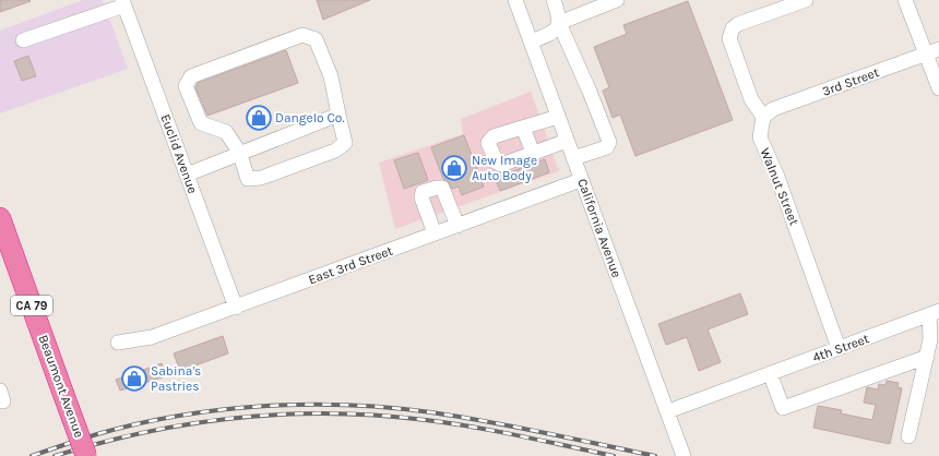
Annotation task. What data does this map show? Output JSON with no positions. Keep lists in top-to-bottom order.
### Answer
{
  "streets": {
    "highway": ["CA 79", "Beaumont Avenue"],
    "street": [
      "3rd Street",
      "Euclid Avenue",
      "Walnut Street",
      "California Avenue",
      "East 3rd Street",
      "4th Street"
    ]
  },
  "crossings": [
    ["3rd Street", "Walnut Street"],
    ["Euclid Avenue", "East 3rd Street"],
    ["Walnut Street", "4th Street"],
    ["California Avenue", "East 3rd Street"],
    ["California Avenue", "4th Street"]
  ],
  "places": {
    "shop": ["Dangelo Co.", "New Image Auto Body", "Sabina's Pastries"]
  }
}
